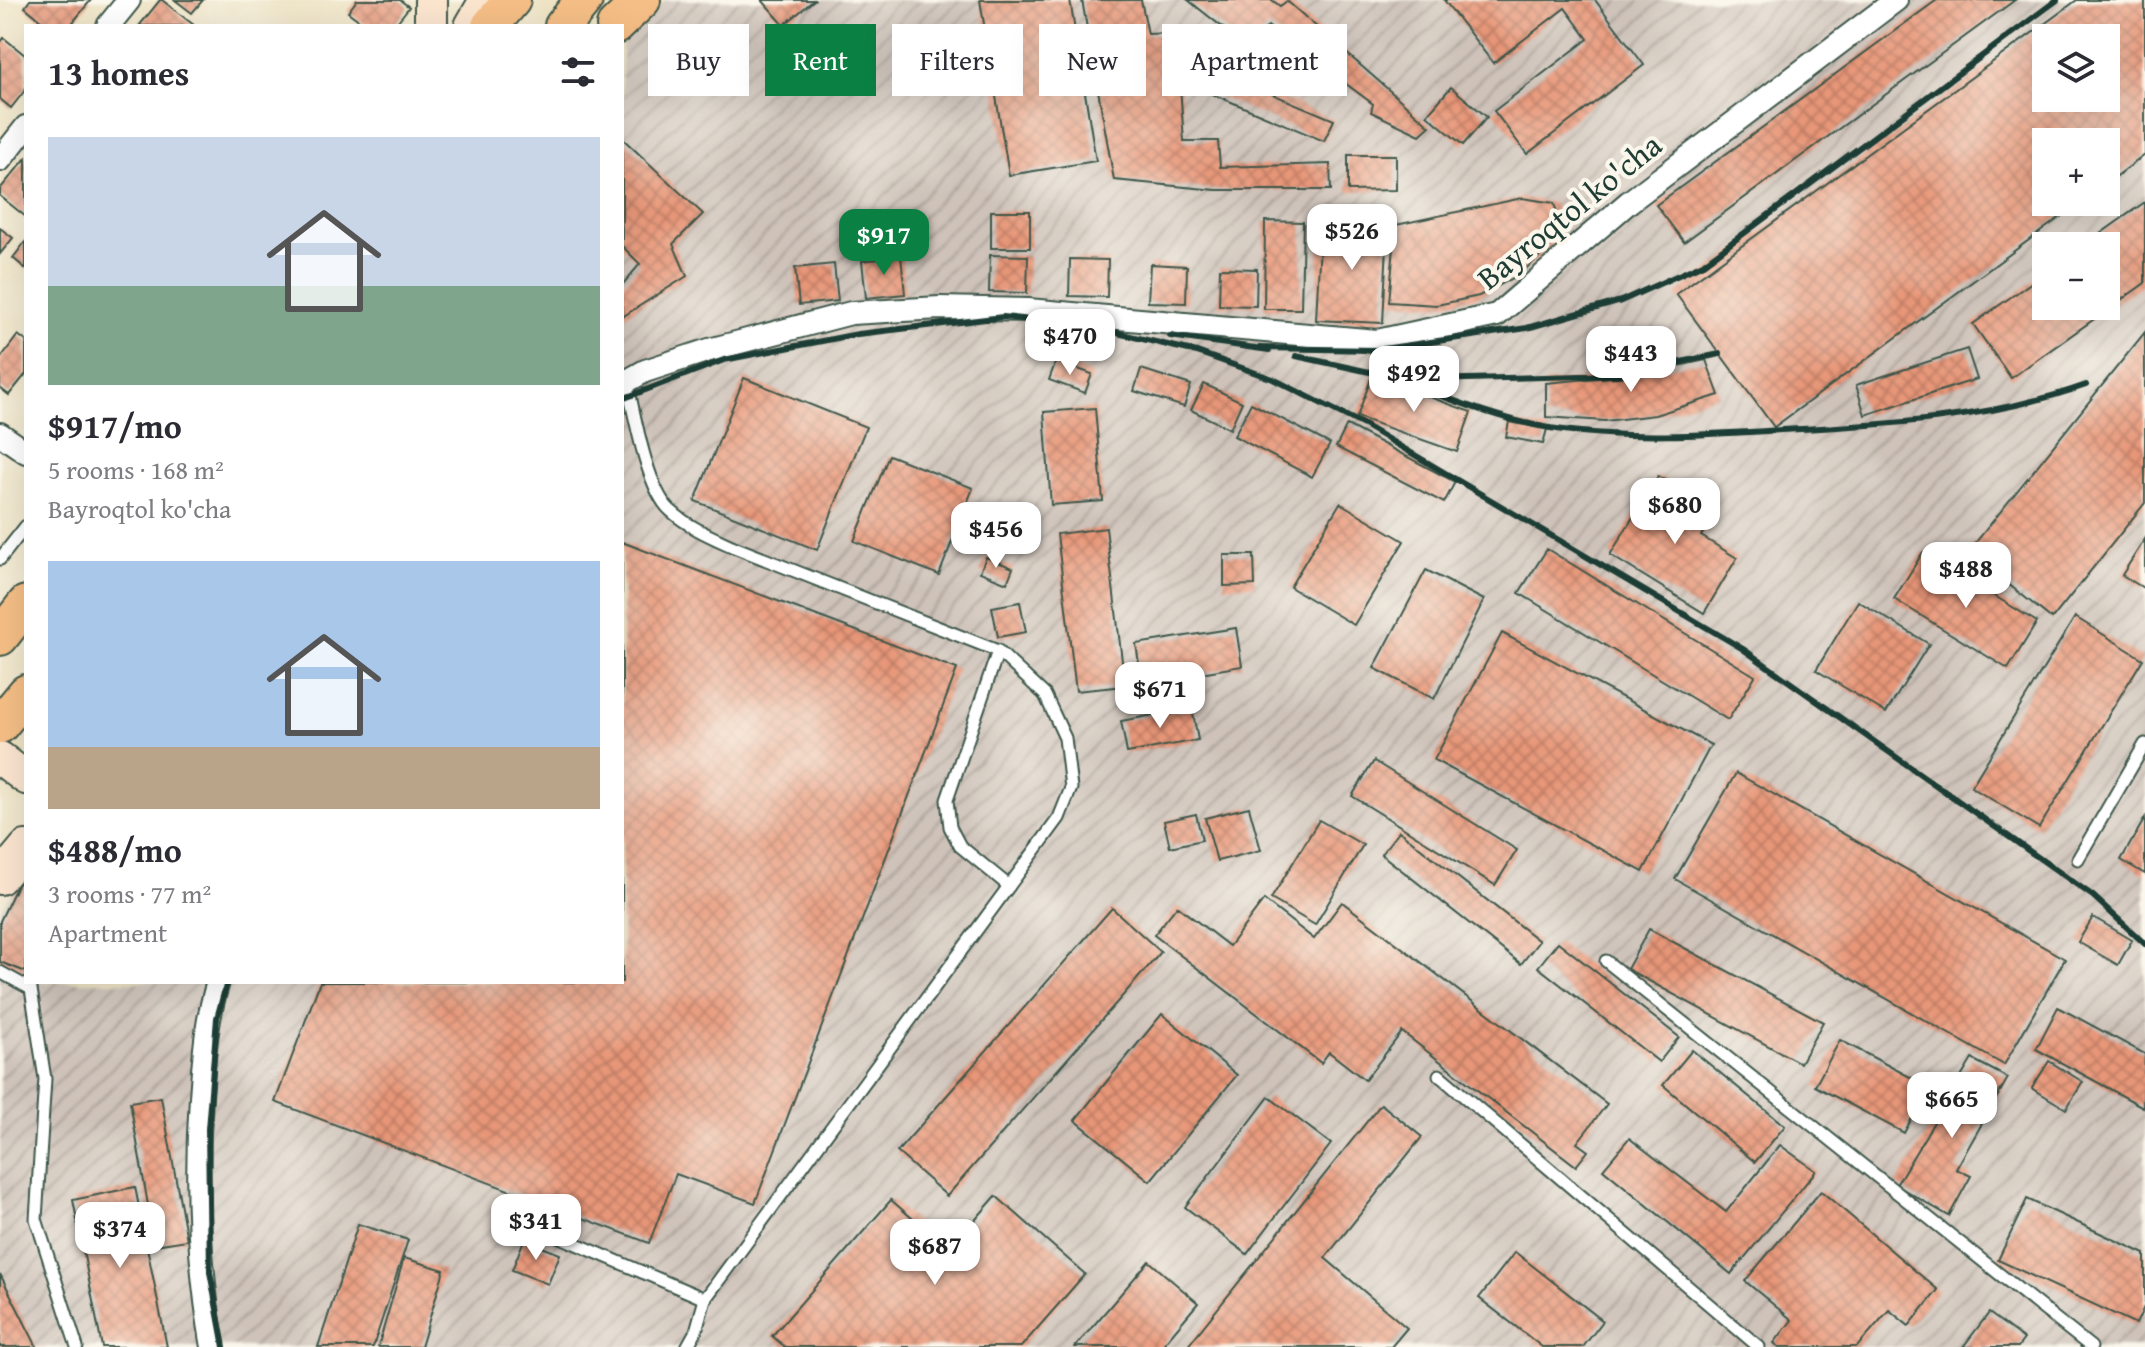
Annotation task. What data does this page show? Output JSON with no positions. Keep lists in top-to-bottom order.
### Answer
{
  "streets": {
    "street": ["Bayroqtol ko'cha"]
  },
  "page": {
    "map_buttons": ["+", "−"],
    "chip": [
      "Buy",
      "Rent",
      "Filters",
      "New",
      "Apartment"
    ],
    "heading": "13 homes",
    "list": [
      {
        "name": "$917/mo",
        "note": "5 rooms · 168 m² · Bayroqtol ko'cha"
      },
      {
        "name": "$488/mo",
        "note": "3 rooms · 77 m² · Apartment"
      }
    ],
    "price": [
      "$526",
      "$917",
      "$470",
      "$443",
      "$492",
      "$680",
      "$456",
      "$488",
      "$671",
      "$665",
      "$341",
      "$374",
      "$687"
    ]
  }
}
